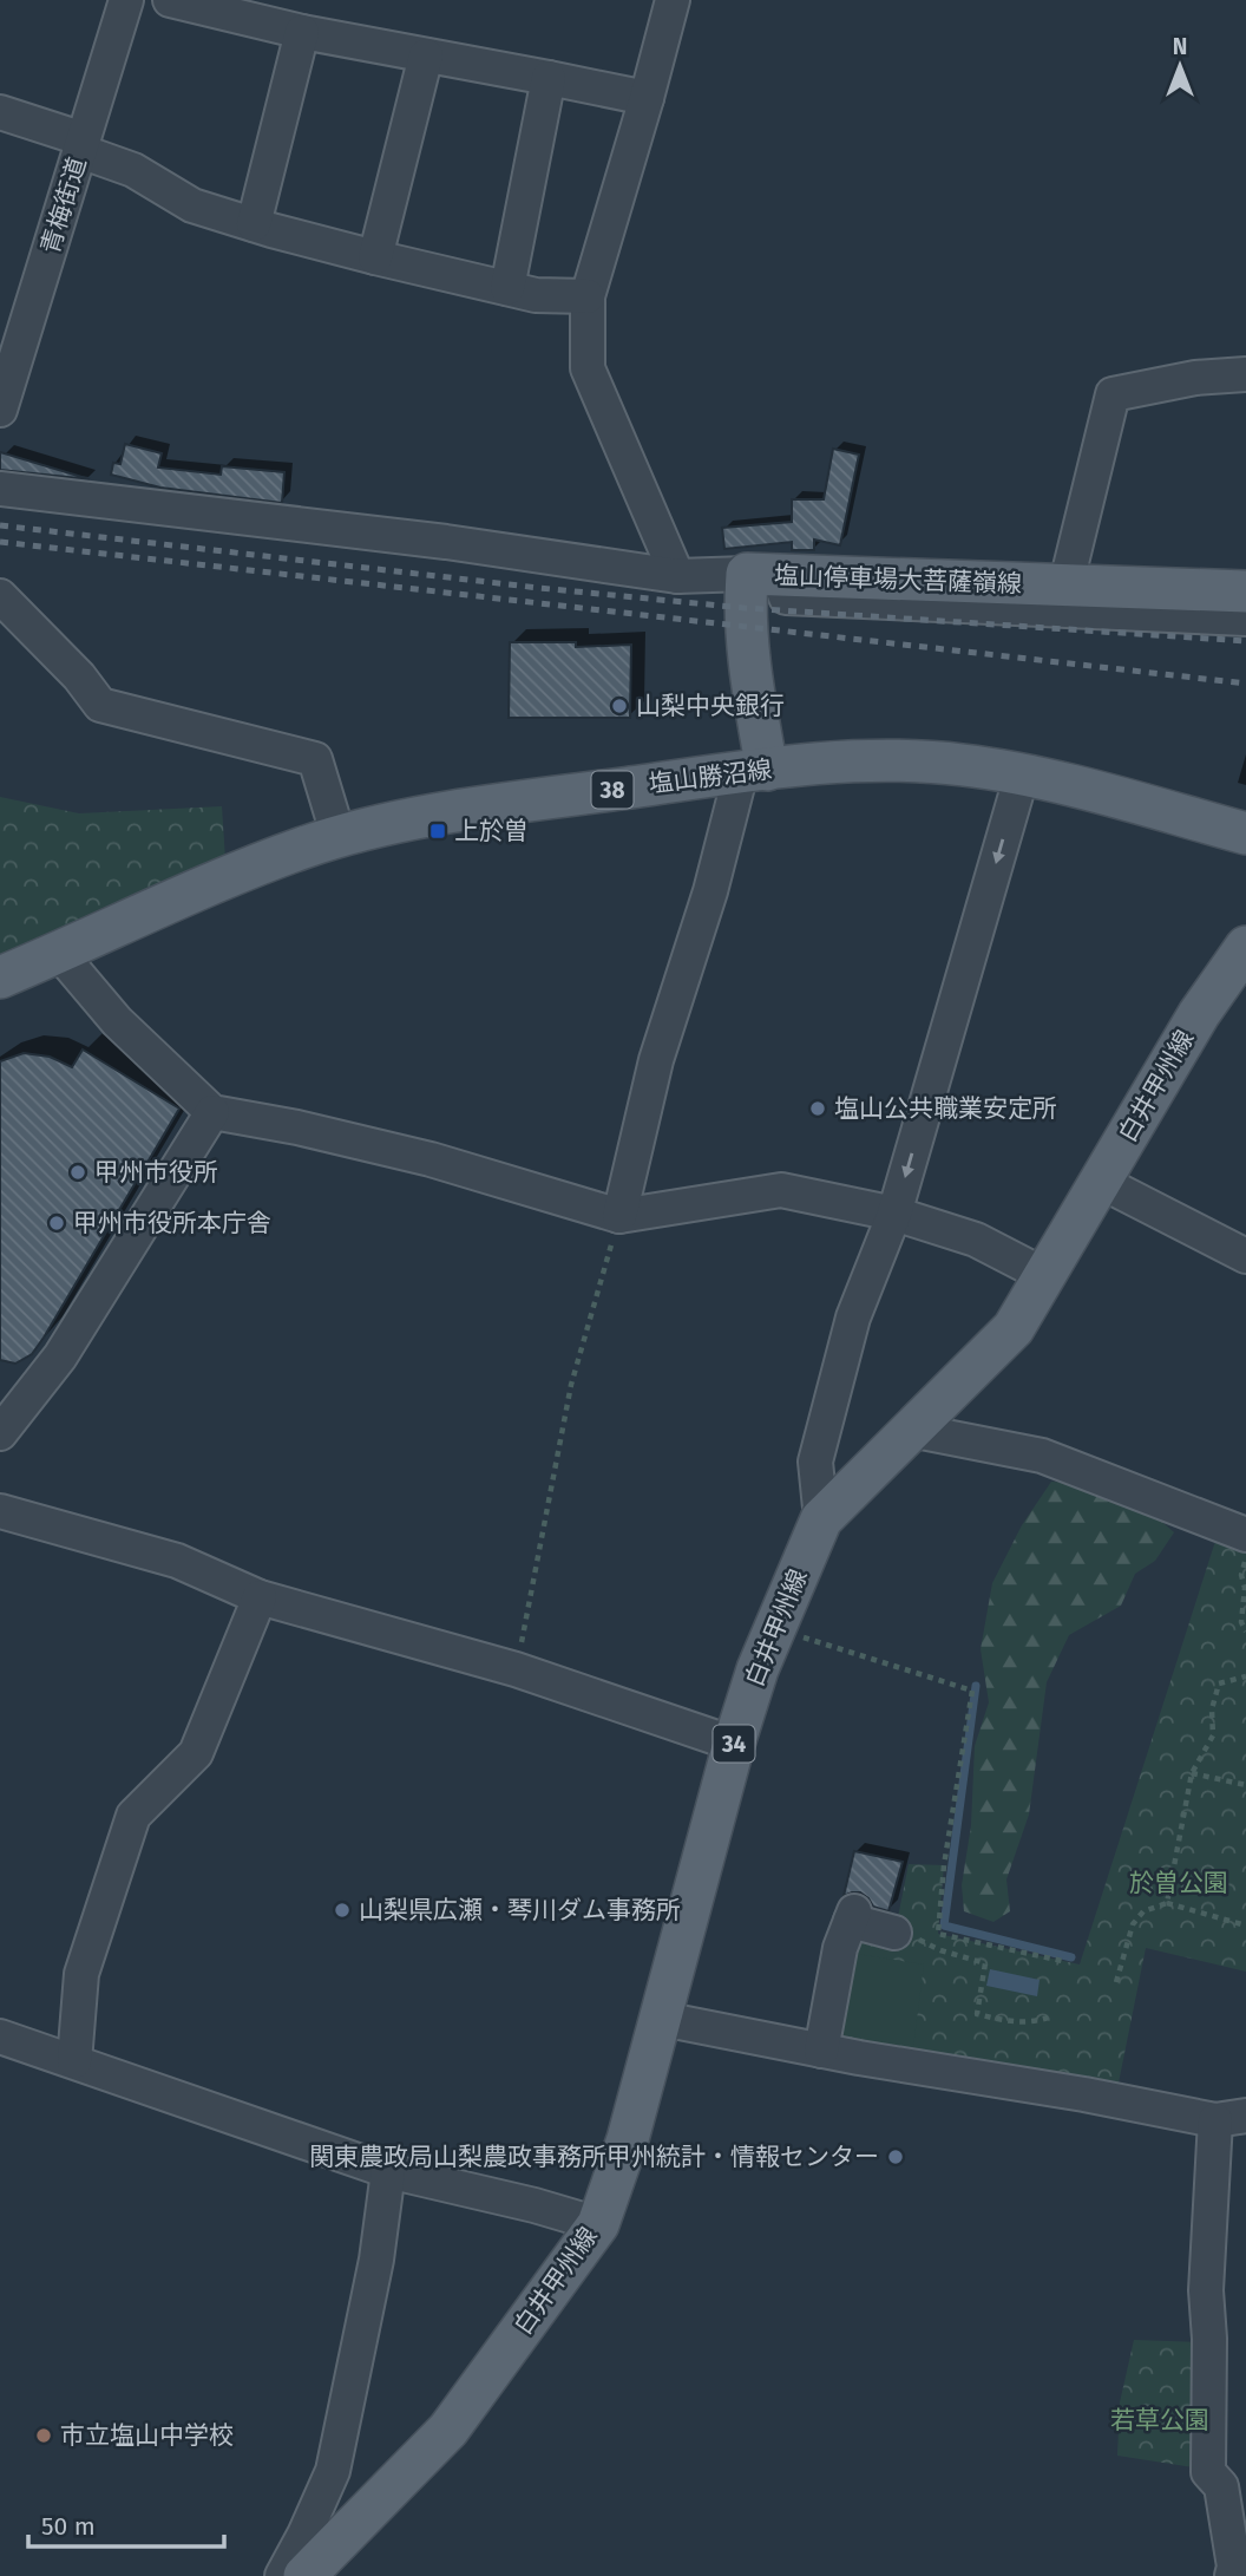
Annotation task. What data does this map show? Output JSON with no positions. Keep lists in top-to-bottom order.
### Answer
{
  "streets": {
    "main road": [
      "塩山停車場大菩薩嶺線",
      "塩山勝沼線",
      "38",
      "白井甲州線",
      "34"
    ],
    "street": ["青梅街道"]
  },
  "crossings": [
    ["塩山停車場大菩薩嶺線", "塩山勝沼線"]
  ],
  "parks": ["於曽公園", "若草公園"],
  "places": {
    "other": [
      "山梨中央銀行",
      "塩山公共職業安定所",
      "甲州市役所",
      "甲州市役所本庁舎",
      "山梨県広瀬・琴川ダム事務所",
      "関東農政局山梨農政事務所甲州統計・情報センター",
      "市立塩山中学校"
    ],
    "transit": ["上於曽"]
  },
  "scale_bar": "50 m",
  "north": "top"
}
